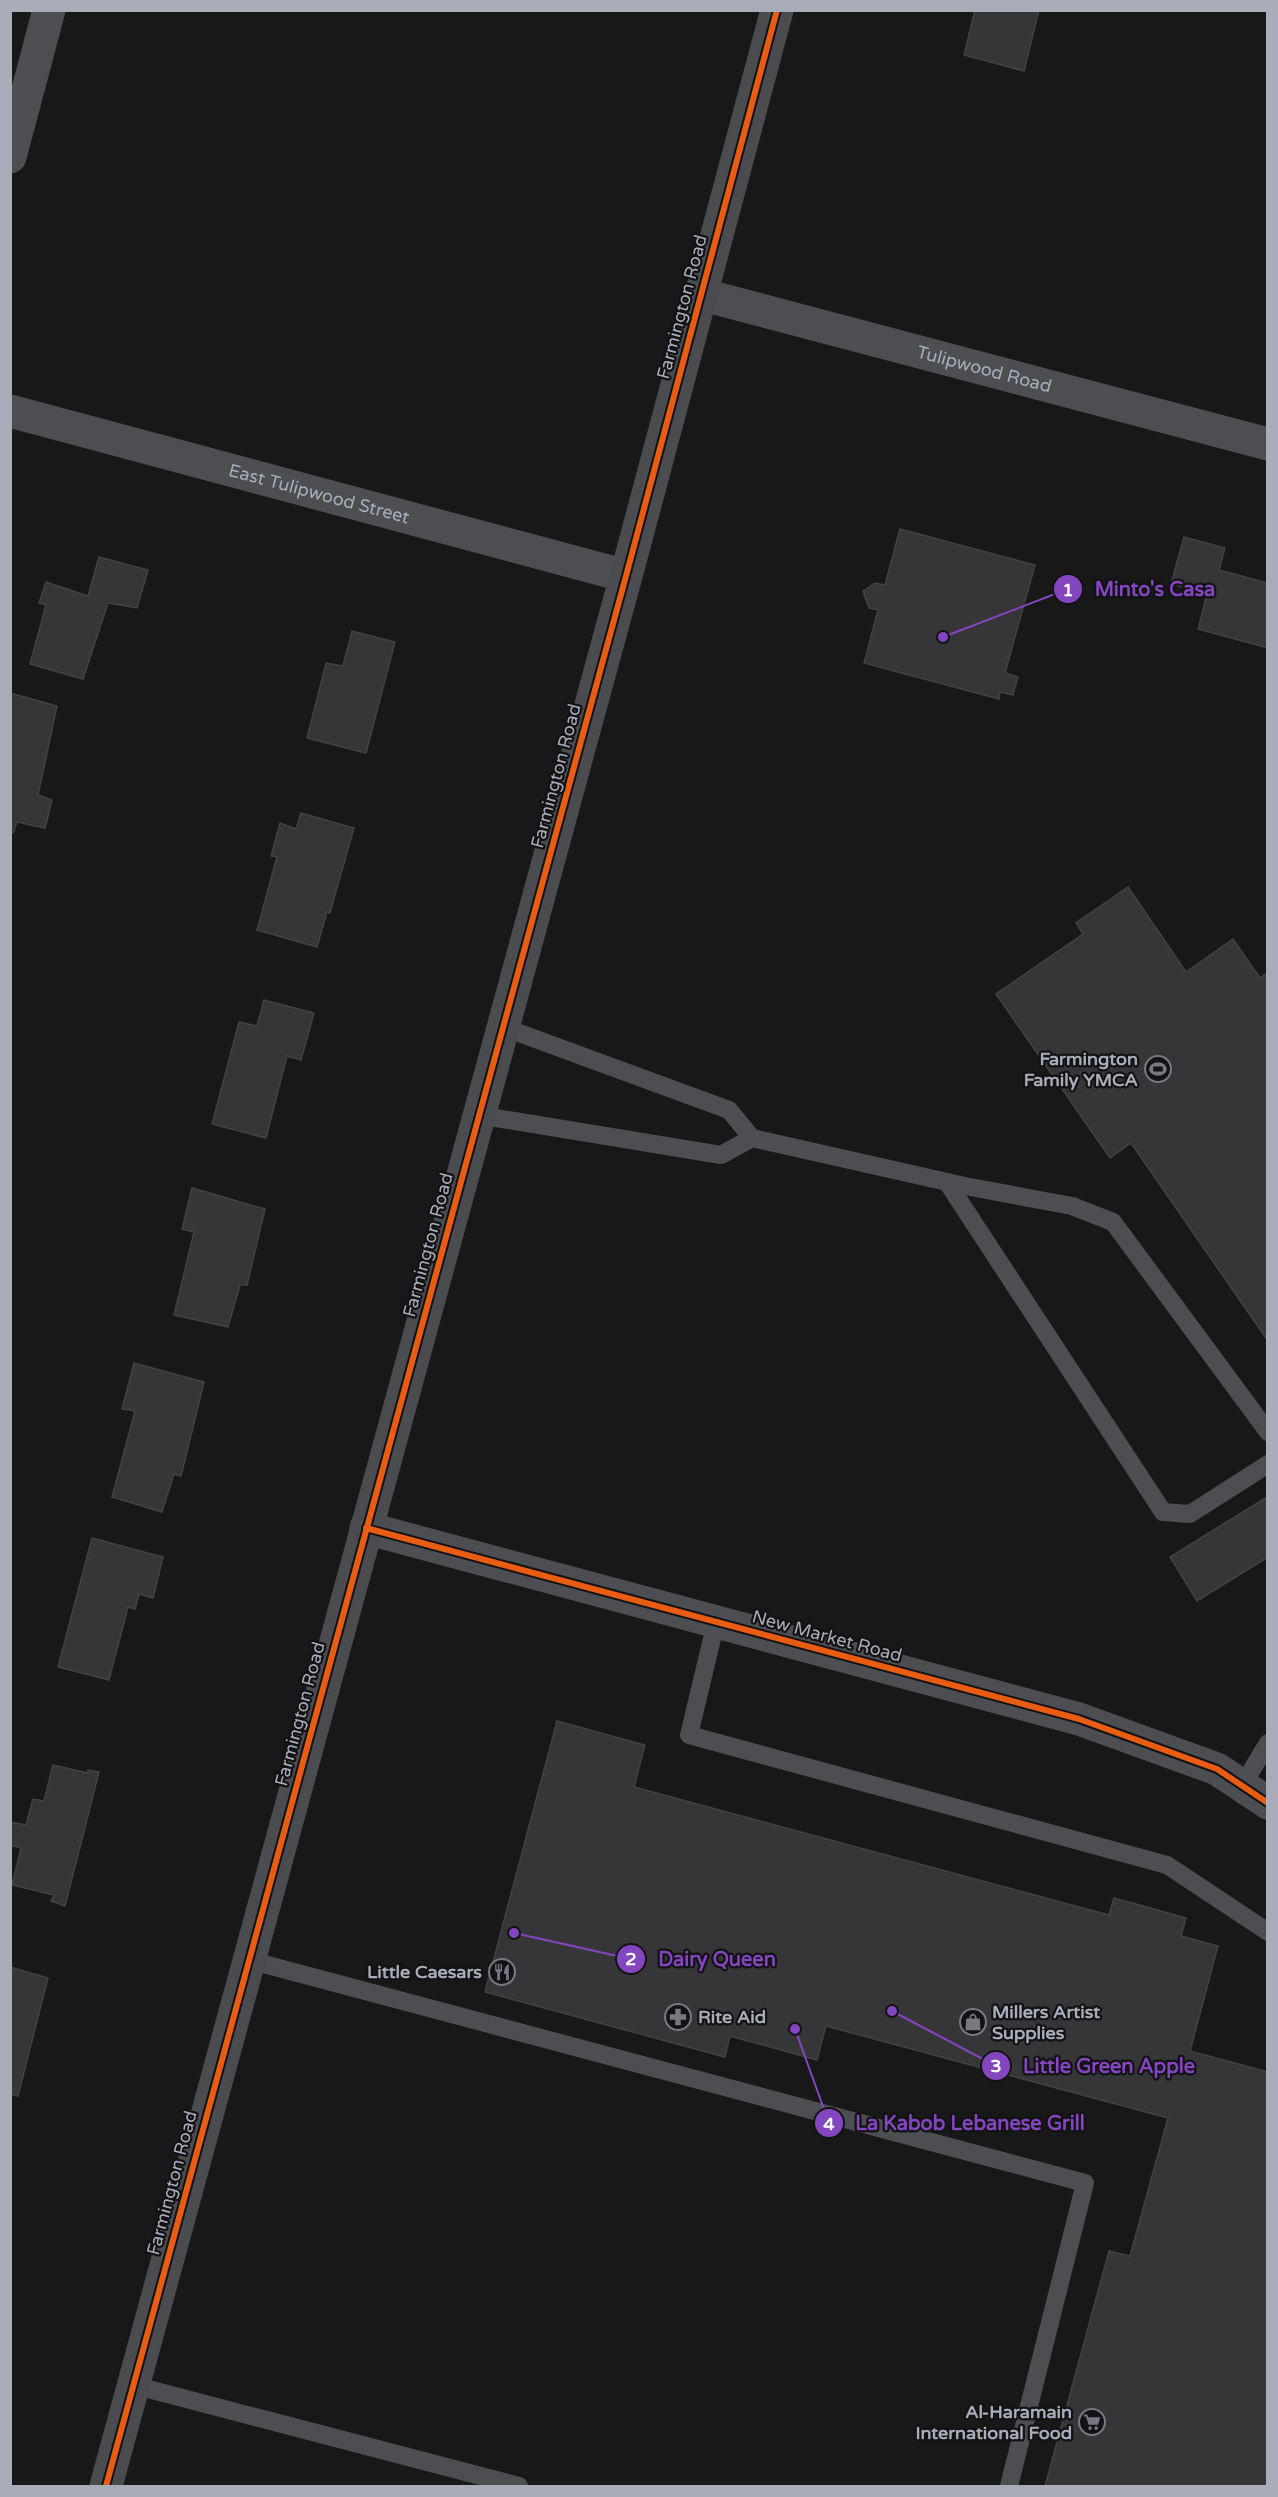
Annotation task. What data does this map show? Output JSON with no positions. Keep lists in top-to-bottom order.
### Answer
{
  "streets": {
    "street": [
      "Farmington Road",
      "Tulipwood Road",
      "East Tulipwood Street",
      "New Market Road"
    ]
  },
  "crossings": [
    ["Farmington Road", "Tulipwood Road"],
    ["Farmington Road", "East Tulipwood Street"],
    ["Farmington Road", "New Market Road"]
  ],
  "places": {
    "other": [
      "Minto's Casa",
      "Dairy Queen",
      "Little Green Apple",
      "La Kabob Lebanese Grill"
    ],
    "sports": ["Farmington Family YMCA"],
    "restaurant": ["Little Caesars"],
    "pharmacy": ["Rite Aid"],
    "shop": ["Millers Artist Supplies"],
    "supermarket": ["Al-Haramain International Food"]
  }
}
